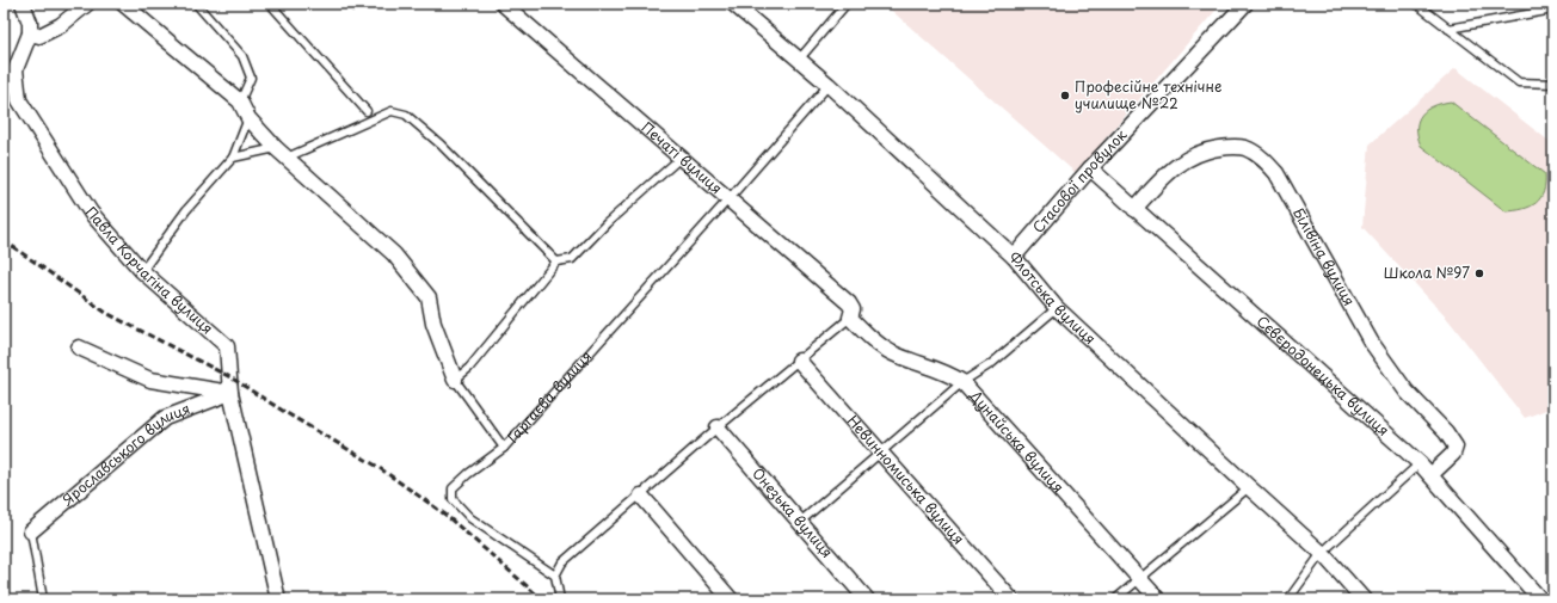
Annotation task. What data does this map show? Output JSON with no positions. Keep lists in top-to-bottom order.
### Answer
{
  "streets": {
    "street": [
      "Печаті вулиця",
      "Стасової провулок",
      "Білівіна вулиця",
      "Павла Корчагіна вулиця",
      "Флотська вулиця",
      "Сєвєродонецька вулиця",
      "Гаргаєва вулиця",
      "Дунайська вулиця",
      "Ярославського вулиця",
      "Невинномиська вулиця",
      "Онезька вулиця"
    ]
  },
  "crossings": [
    ["Печаті вулиця", "Гаргаєва вулиця"],
    ["Печаті вулиця", "Дунайська вулиця"],
    ["Стасової провулок", "Флотська вулиця"],
    ["Стасової провулок", "Сєвєродонецька вулиця"],
    ["Білівіна вулиця", "Сєвєродонецька вулиця"],
    ["Павла Корчагіна вулиця", "Ярославського вулиця"],
    ["Флотська вулиця", "Гаргаєва вулиця"]
  ],
  "places": ["Професійне технічне училище №22", "Школа №97"]
}
